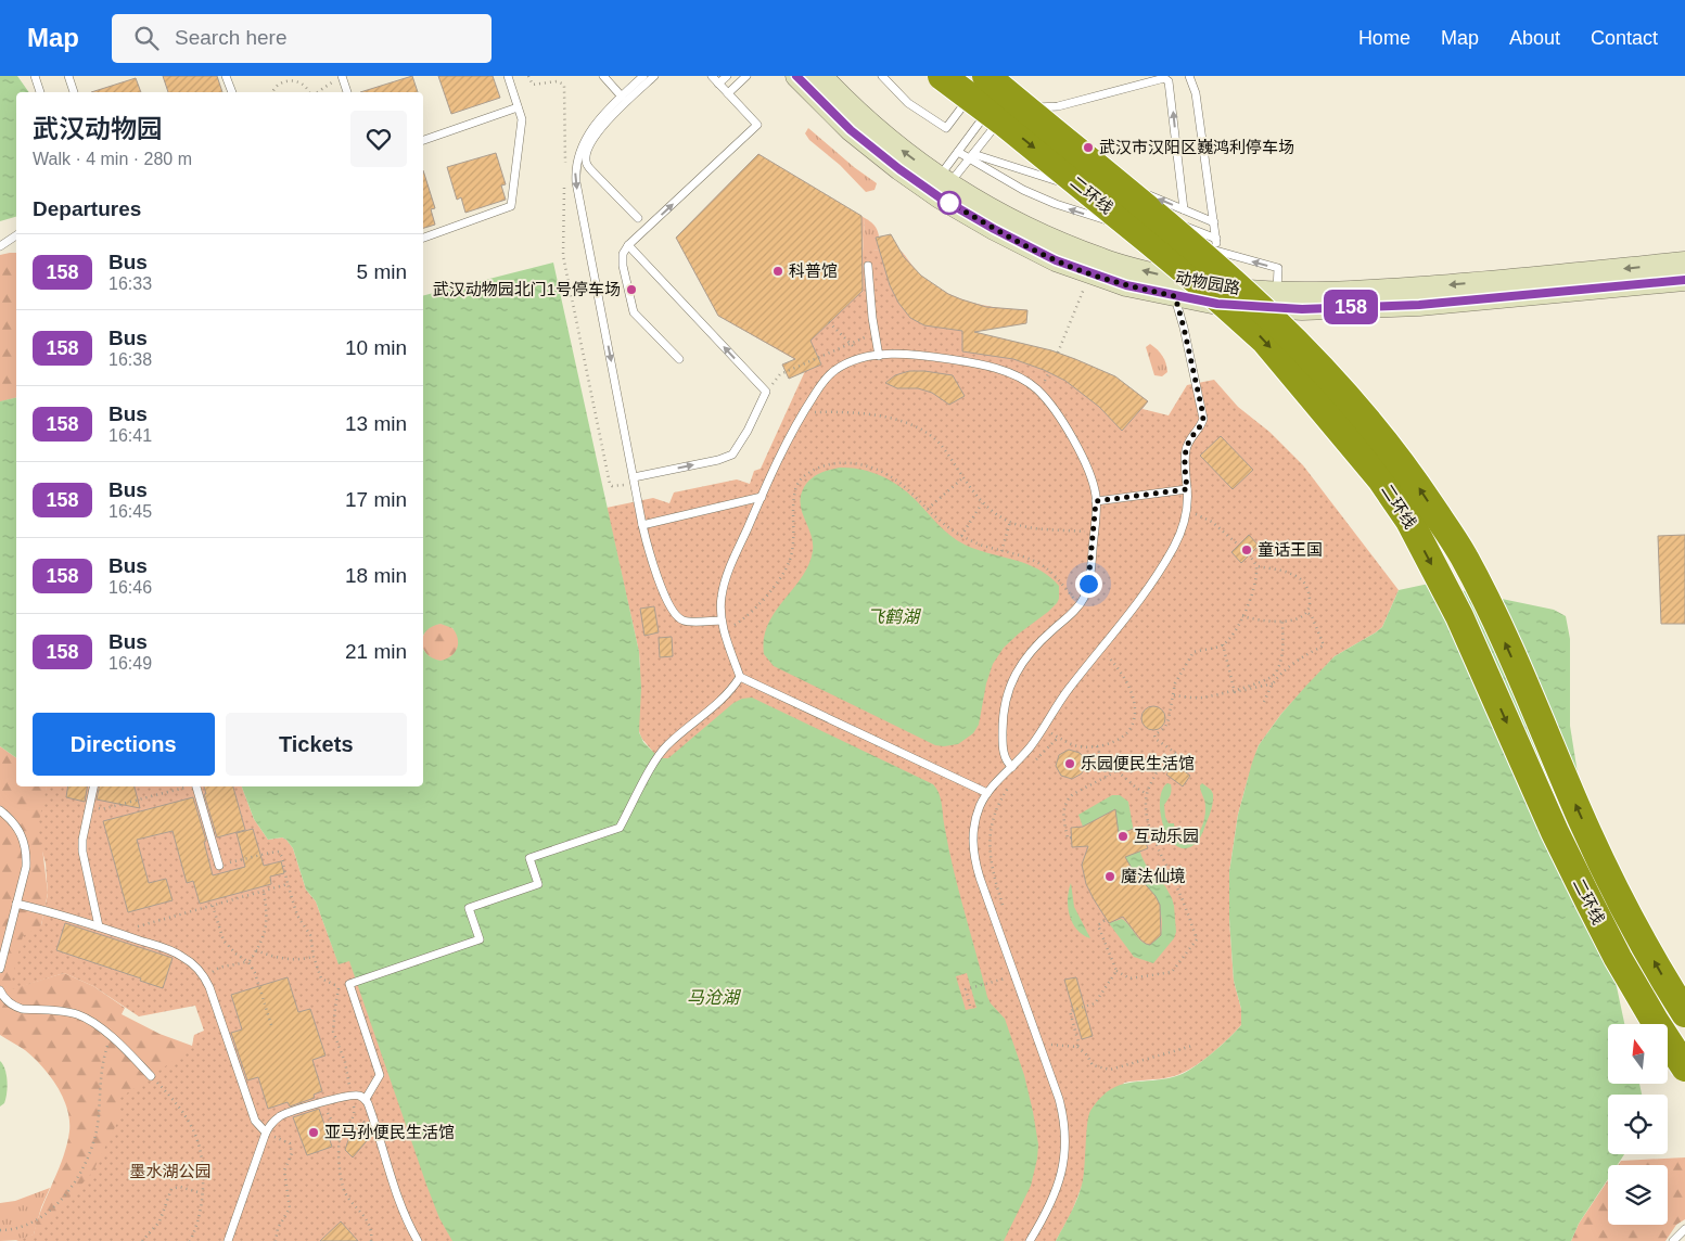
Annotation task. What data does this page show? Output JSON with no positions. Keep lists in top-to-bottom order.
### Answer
{
  "streets": {
    "highway": ["二环线"],
    "main road": ["动物园路"]
  },
  "water": ["飞鹤湖", "马沧湖"],
  "parks": ["墨水湖公园"],
  "places": [
    "武汉市汉阳区巍鸿利停车场",
    "科普馆",
    "武汉动物园北门1号停车场",
    "童话王国",
    "乐园便民生活馆",
    "互动乐园",
    "魔法仙境",
    "亚马孙便民生活馆"
  ],
  "lines": ["bus line 158"],
  "north": "top",
  "page": {
    "header": "Map",
    "search": "Search here",
    "nav": [
      "Home",
      "Map",
      "About",
      "Contact"
    ],
    "on_map": "158",
    "heading": [
      ["武汉动物园", "Walk · 4 min · 280 m"],
      "Departures"
    ],
    "list": [
      {
        "mark": "158",
        "name": "Bus",
        "note": "16:33",
        "value": "5 min"
      },
      {
        "mark": "158",
        "name": "Bus",
        "note": "16:38",
        "value": "10 min"
      },
      {
        "mark": "158",
        "name": "Bus",
        "note": "16:41",
        "value": "13 min"
      },
      {
        "mark": "158",
        "name": "Bus",
        "note": "16:45",
        "value": "17 min"
      },
      {
        "mark": "158",
        "name": "Bus",
        "note": "16:46",
        "value": "18 min"
      },
      {
        "mark": "158",
        "name": "Bus",
        "note": "16:49",
        "value": "21 min"
      }
    ],
    "buttons": ["Directions", "Tickets"]
  }
}
